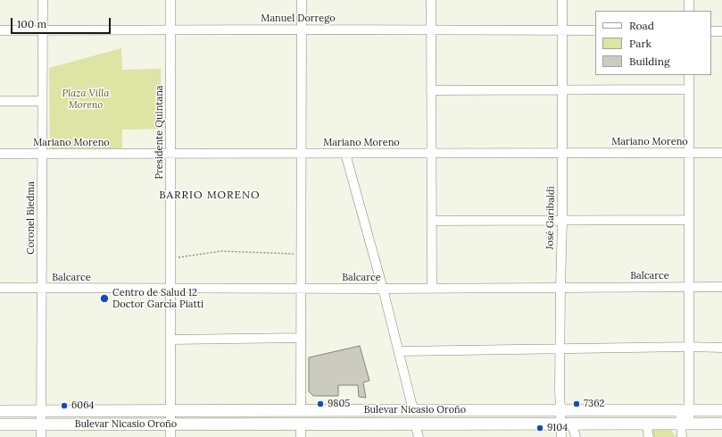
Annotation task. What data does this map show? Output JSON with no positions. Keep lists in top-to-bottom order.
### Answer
{
  "streets": {
    "main road": ["Bulevar Nicasio Oroño"],
    "street": [
      "Manuel Dorrego",
      "Presidente Quintana",
      "Mariano Moreno",
      "Coronel Biedma",
      "José Garibaldi",
      "Balcarce"
    ]
  },
  "crossings": [
    ["Manuel Dorrego", "Presidente Quintana"],
    ["Manuel Dorrego", "Coronel Biedma"],
    ["Manuel Dorrego", "José Garibaldi"],
    ["Presidente Quintana", "Mariano Moreno"],
    ["Presidente Quintana", "Balcarce"],
    ["Presidente Quintana", "Bulevar Nicasio Oroño"],
    ["Mariano Moreno", "Coronel Biedma"],
    ["Mariano Moreno", "José Garibaldi"],
    ["Coronel Biedma", "Balcarce"],
    ["Coronel Biedma", "Bulevar Nicasio Oroño"],
    ["José Garibaldi", "Balcarce"],
    ["José Garibaldi", "Bulevar Nicasio Oroño"]
  ],
  "districts": ["BARRIO MORENO"],
  "parks": ["Plaza Villa Moreno"],
  "places": [
    "Centro de Salud 12 Doctor García Piatti",
    "9805",
    "7362",
    "6064",
    "9104"
  ],
  "legend": ["Road", "Park", "Building"],
  "scale_bar": "100 m"
}
